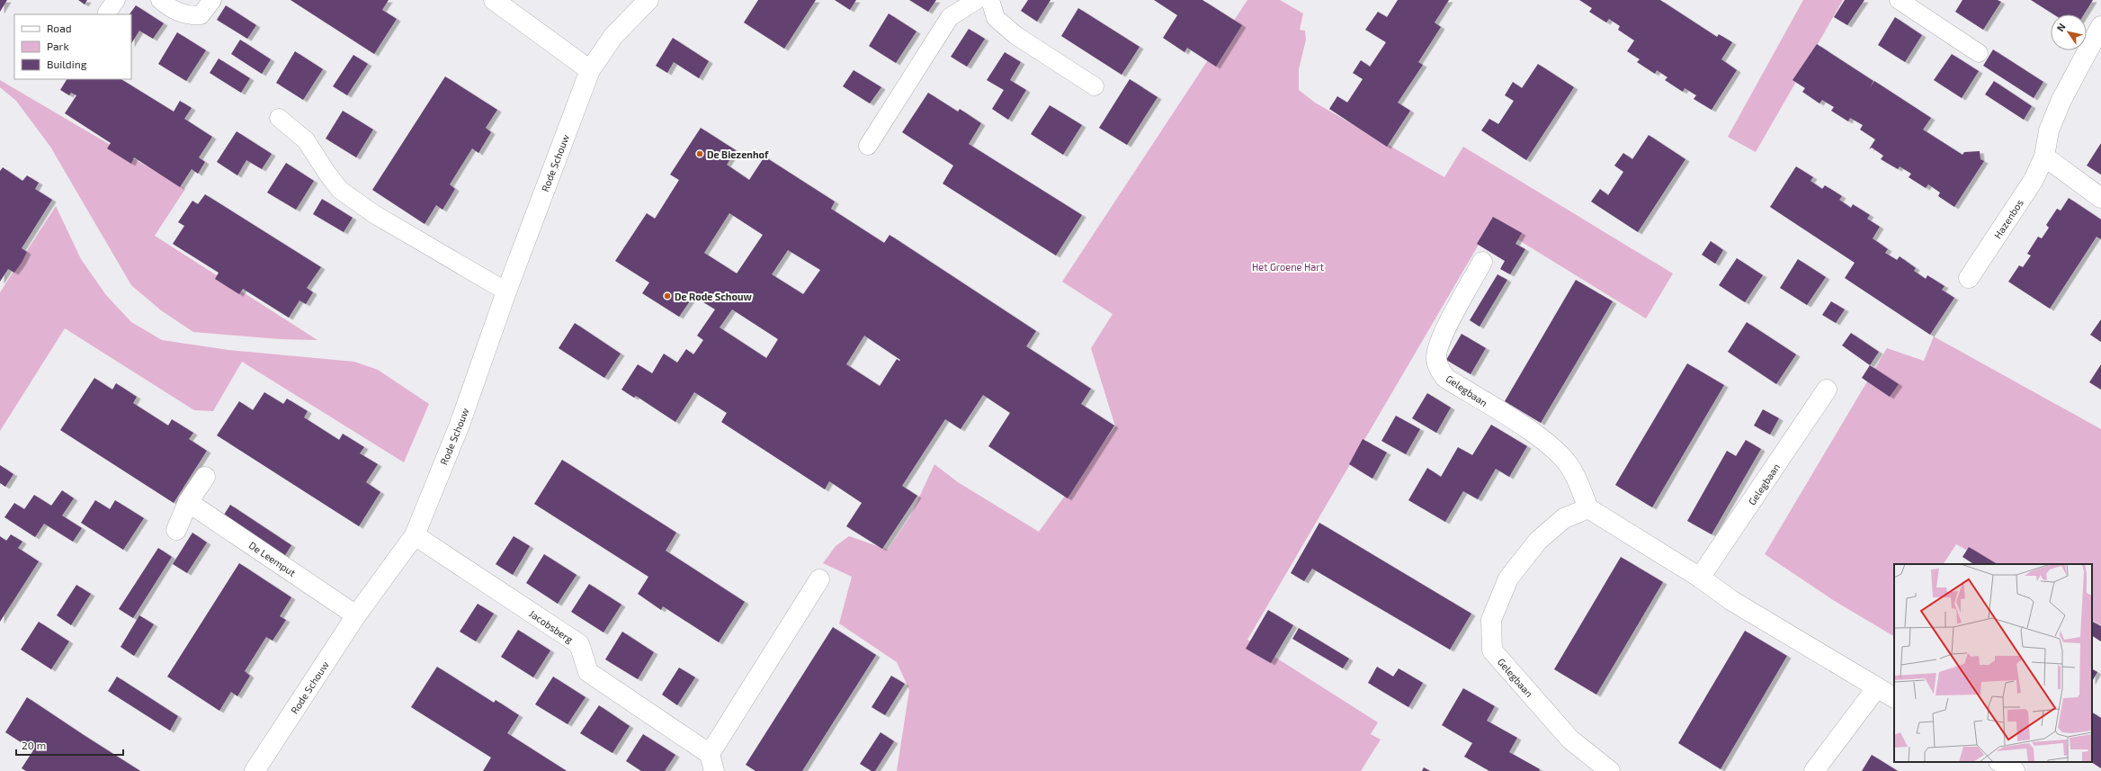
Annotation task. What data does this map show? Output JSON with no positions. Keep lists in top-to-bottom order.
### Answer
{
  "streets": {
    "street": [
      "Rode Schouw",
      "Hazenbos",
      "Gelegbaan",
      "De Leemput",
      "Jacobsberg"
    ]
  },
  "crossings": [
    ["Rode Schouw", "De Leemput"],
    ["Rode Schouw", "Jacobsberg"]
  ],
  "parks": ["Het Groene Hart"],
  "places": ["De Biezenhof", "De Rode Schouw"],
  "legend": ["Road", "Park", "Building"],
  "scale_bar": "20 m",
  "north": "top left"
}
